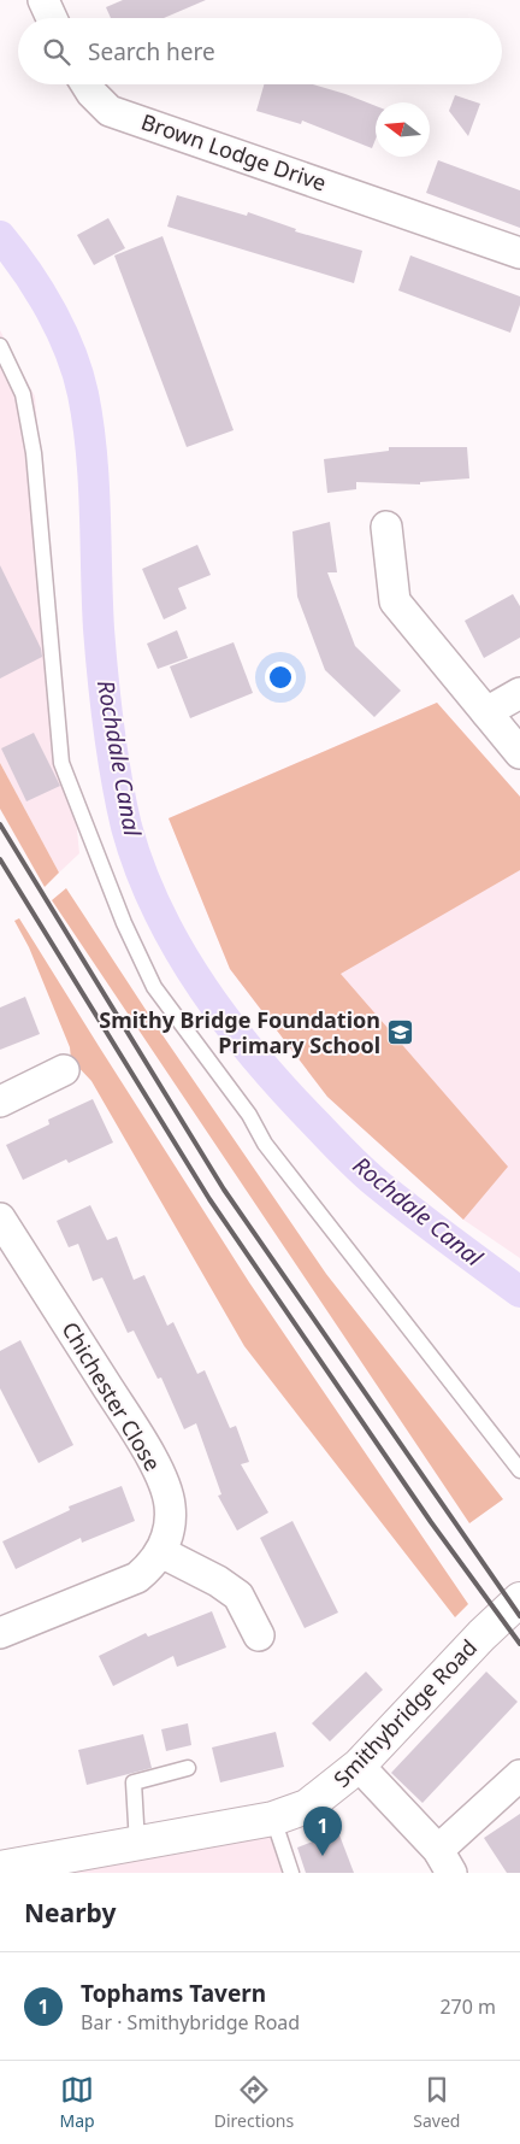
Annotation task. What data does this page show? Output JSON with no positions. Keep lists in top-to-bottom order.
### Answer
{
  "streets": {
    "street": ["Brown Lodge Drive", "Chichester Close", "Smithybridge Road"]
  },
  "water": ["Rochdale Canal"],
  "places": {
    "school or university": ["Smithy Bridge Foundation Primary School"]
  },
  "north": "left",
  "page": {
    "search": "Search here",
    "pins": "1",
    "heading": "Nearby",
    "list": [
      {
        "mark": "1",
        "name": "Tophams Tavern",
        "note": "Bar · Smithybridge Road",
        "value": "270 m"
      }
    ],
    "nav": ["Map", "Directions", "Saved"]
  }
}
